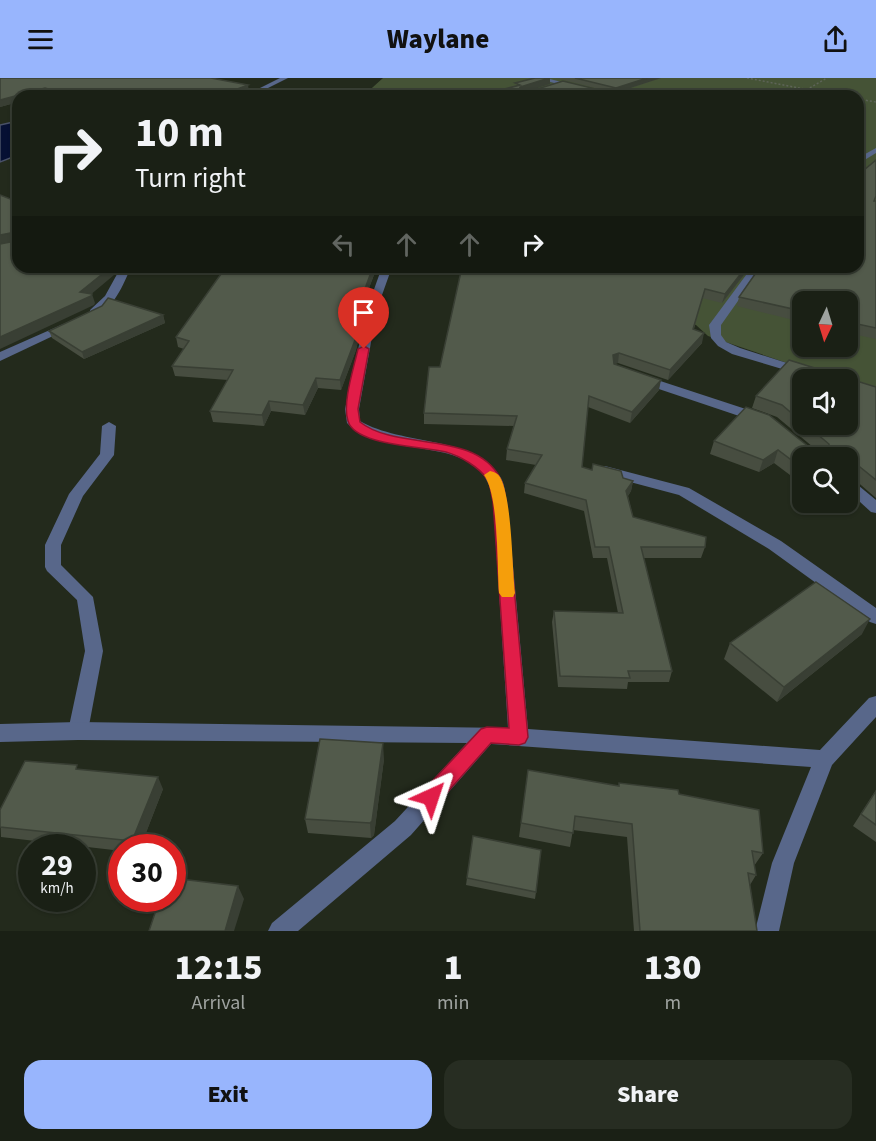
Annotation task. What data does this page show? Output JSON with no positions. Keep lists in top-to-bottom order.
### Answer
{
  "north": "bottom",
  "page": {
    "header": "Waylane",
    "turn": ["10 m", "Turn right"],
    "speed": "29 km/h",
    "limit": "30",
    "eta": [
      "12:15",
      "Arrival",
      "1",
      "min",
      "130",
      "m"
    ],
    "buttons": ["Exit", "Share"]
  }
}
